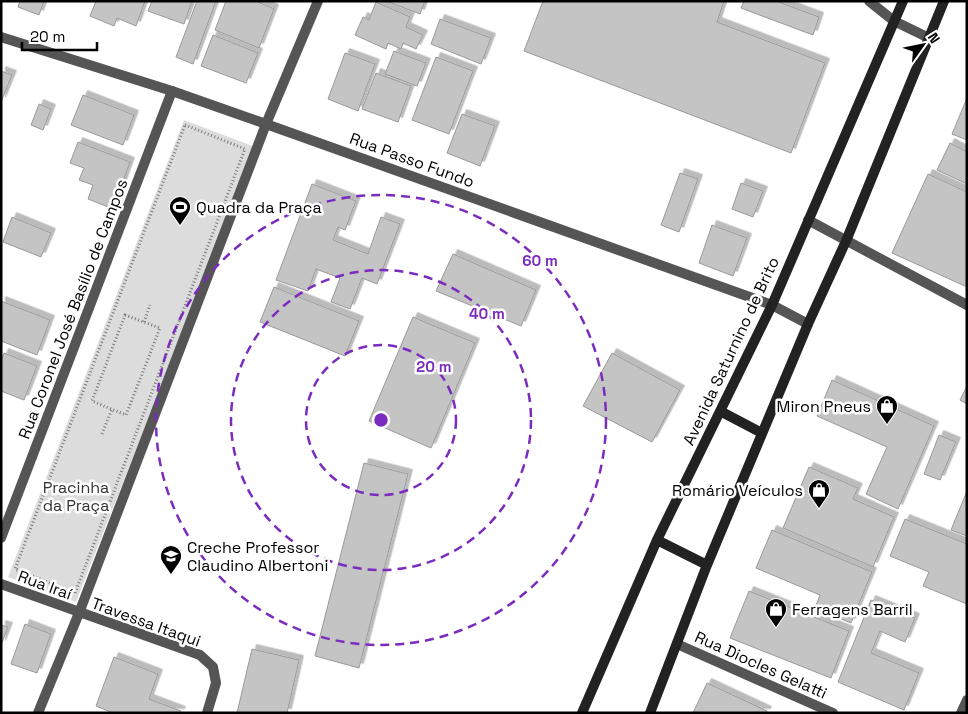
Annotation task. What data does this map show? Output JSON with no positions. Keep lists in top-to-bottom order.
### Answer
{
  "streets": {
    "main road": ["Avenida Saturnino de Brito"],
    "street": [
      "Rua Passo Fundo",
      "Rua Coronel José Basílio de Campos",
      "Rua Iraí",
      "Travessa Itaqui",
      "Rua Diocles Gelatti"
    ]
  },
  "crossings": [
    ["Rua Passo Fundo", "Rua Coronel José Basílio de Campos"],
    ["Rua Passo Fundo", "Avenida Saturnino de Brito"],
    ["Rua Iraí", "Travessa Itaqui"]
  ],
  "parks": ["Pracinha da Praça"],
  "places": {
    "sports": ["Quadra da Praça"],
    "shop": ["Miron Pneus", "Romário Veículos", "Ferragens Barril"],
    "school or university": ["Creche Professor Claudino Albertoni"]
  },
  "scale_bar": "20 m",
  "north": "top right",
  "rings": ["60 m", "40 m", "20 m"]
}
